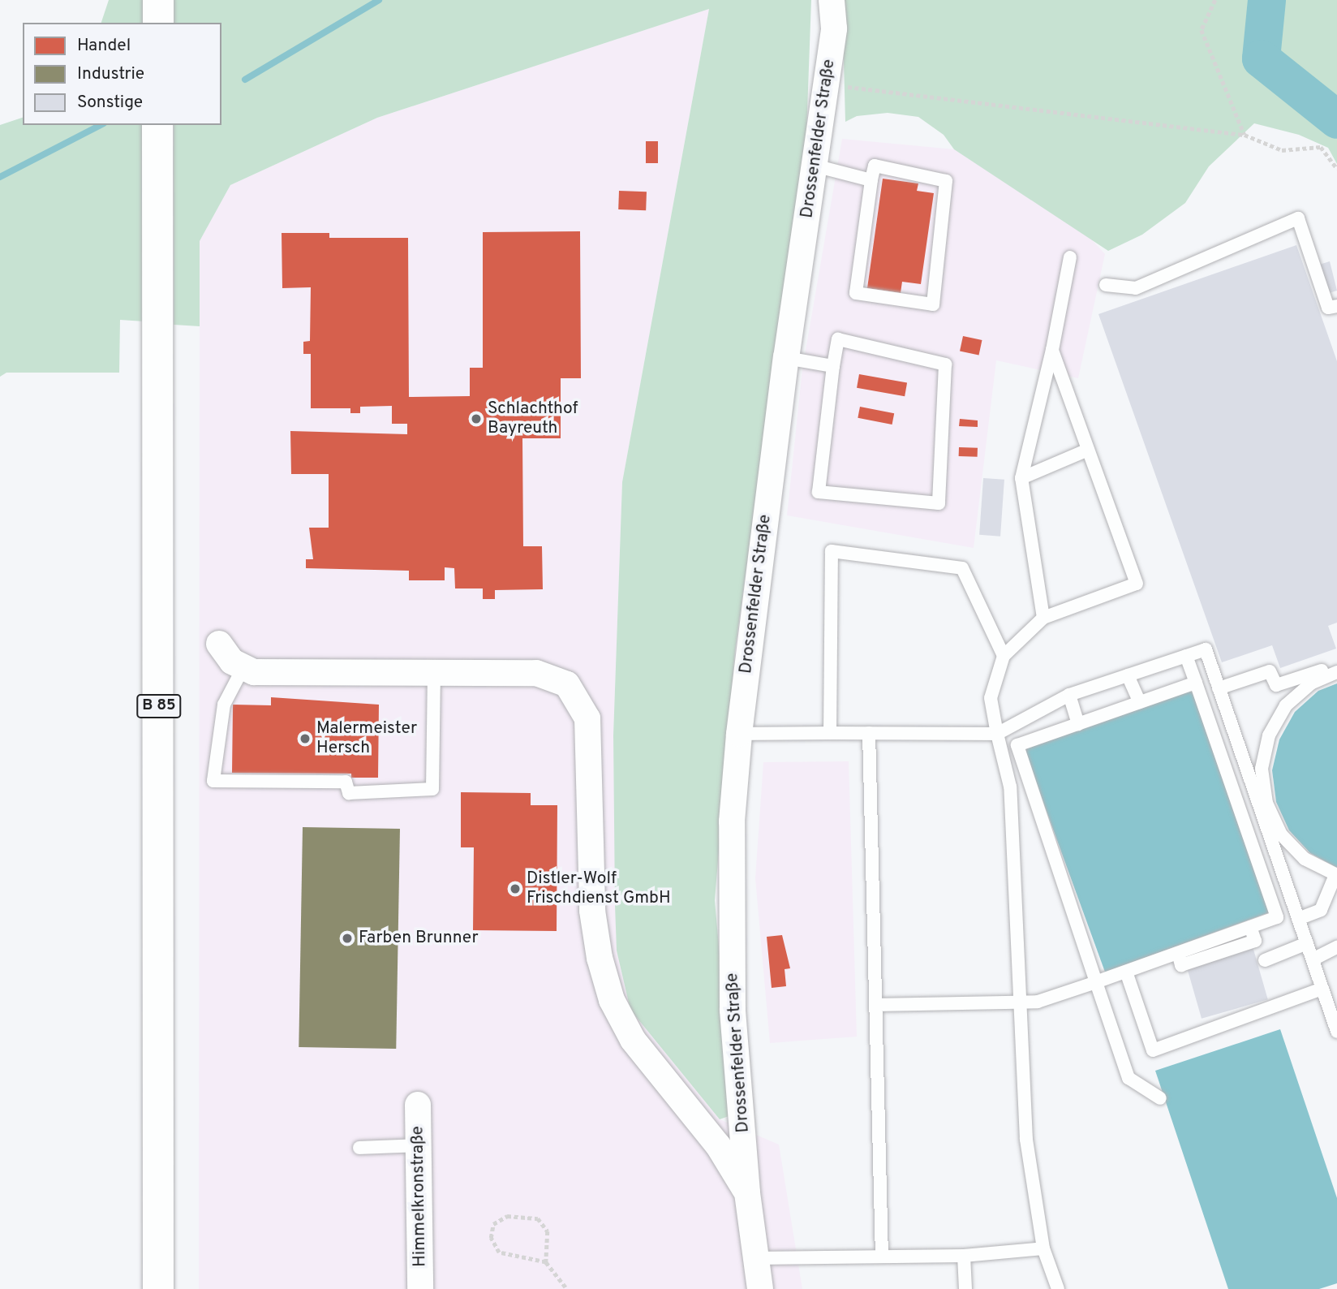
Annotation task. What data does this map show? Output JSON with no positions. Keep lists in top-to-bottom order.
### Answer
{
  "streets": {
    "main road": ["B 85"],
    "street": ["Drossenfelder Straße", "Himmelkronstraße"]
  },
  "places": [
    "Schlachthof Bayreuth",
    "Malermeister Hersch",
    "Distler-Wolf Frischdienst GmbH",
    "Farben Brunner"
  ],
  "legend": ["Handel", "Industrie", "Sonstige"]
}
